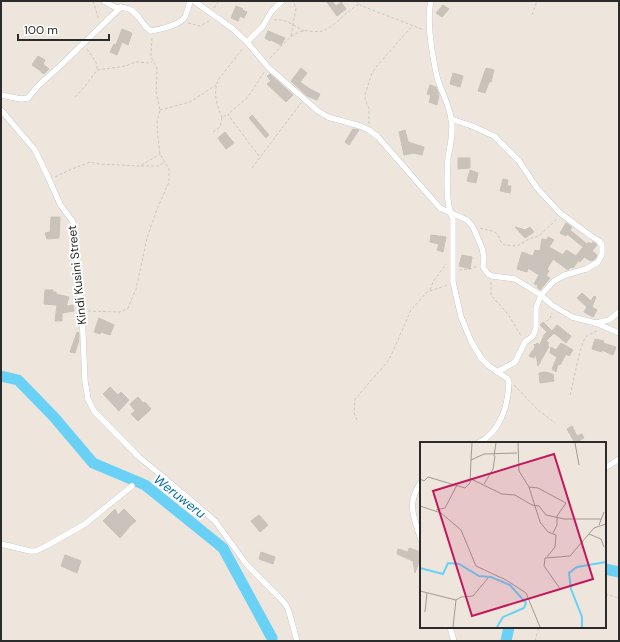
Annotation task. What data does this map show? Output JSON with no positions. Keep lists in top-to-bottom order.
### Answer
{
  "streets": {
    "street": ["Kindi Kusini Street"]
  },
  "water": ["Weruweru"],
  "scale_bar": "100 m"
}
